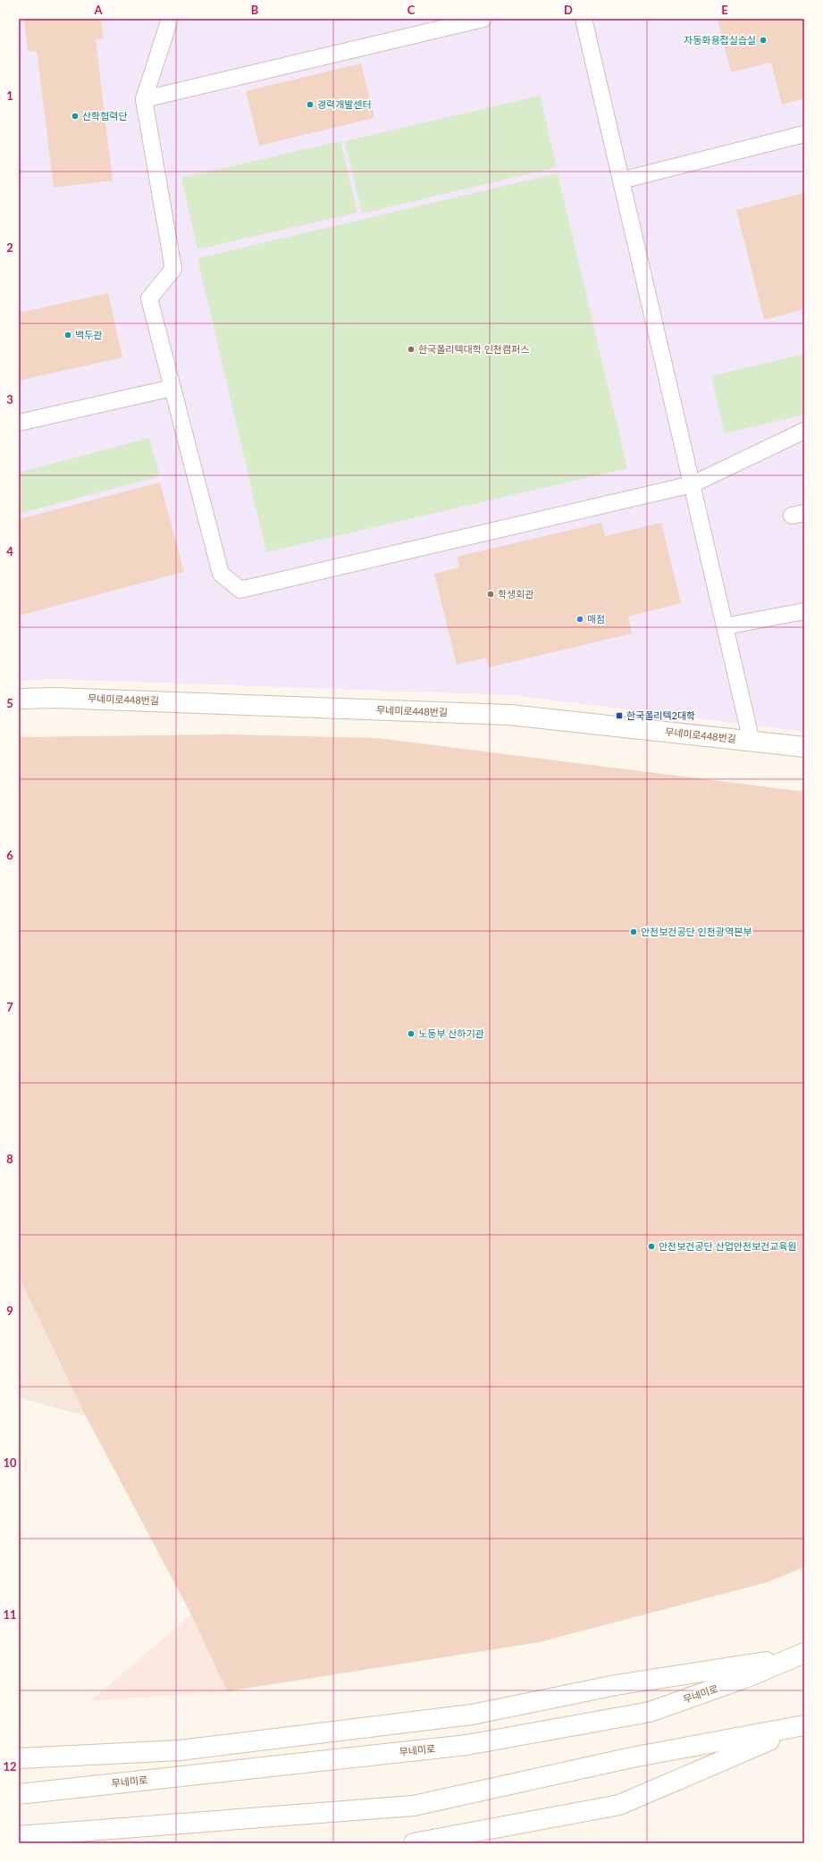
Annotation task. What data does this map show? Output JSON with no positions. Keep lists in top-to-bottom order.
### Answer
{
  "streets": {
    "main road": ["무네미로448번길", "무네미로"]
  },
  "places": {
    "other": [
      "자동화용접실습실",
      "경력개발센터",
      "산학협력단",
      "백두관",
      "한국폴리텍대학 인천캠퍼스",
      "학생회관",
      "매점",
      "안전보건공단 인천광역본부",
      "노동부 산하기관",
      "안전보건공단 산업안전보건교육원"
    ],
    "transit": ["한국폴리텍2대학"]
  },
  "grid": {
    "columns": [
      "A",
      "B",
      "C",
      "D",
      "E"
    ],
    "rows": [
      "1",
      "2",
      "3",
      "4",
      "5",
      "6",
      "7",
      "8",
      "9",
      "10",
      "11",
      "12"
    ]
  }
}
